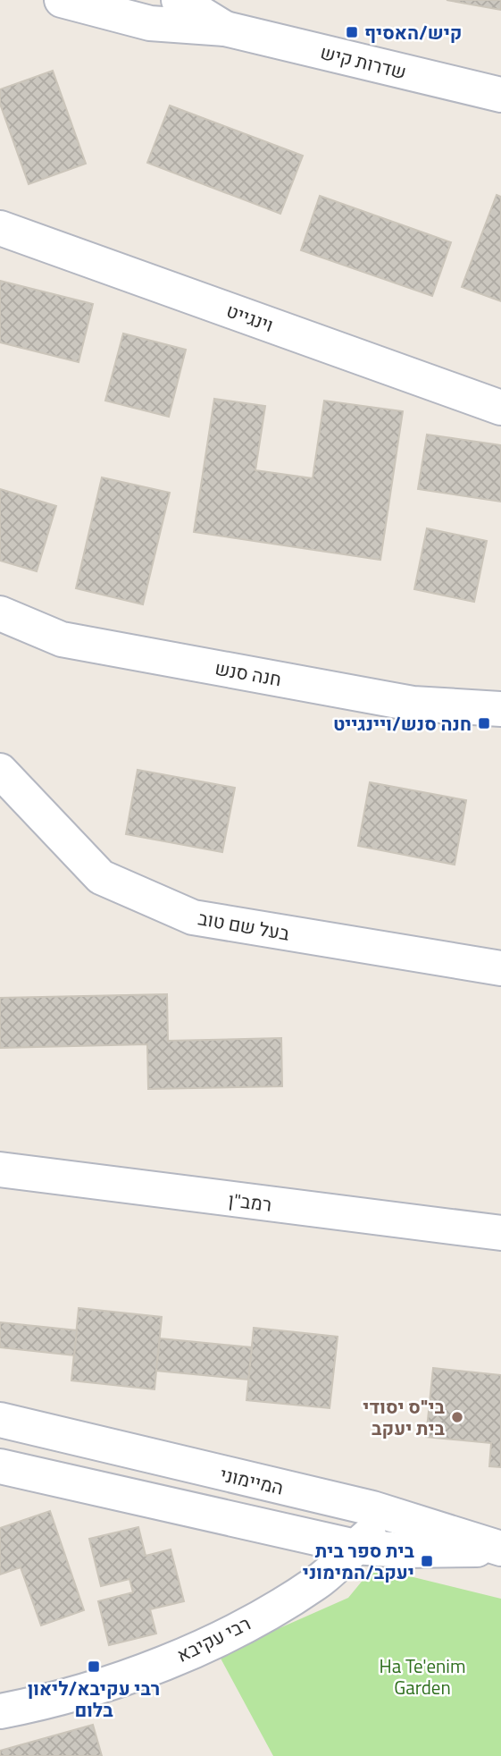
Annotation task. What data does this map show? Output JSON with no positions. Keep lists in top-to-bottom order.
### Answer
{
  "streets": {
    "street": [
      "שדרות קיש",
      "וינגייט",
      "חנה סנש",
      "בעל שם טוב",
      "רמב\"ן",
      "המיימוני",
      "רבי עקיבא"
    ]
  },
  "crossings": [
    ["המיימוני", "רבי עקיבא"]
  ],
  "parks": ["Ha Te'enim Garden"],
  "places": {
    "transit": [
      "קיש/האסיף",
      "חנה סנש/ויינגייט",
      "בית ספר בית יעקב/המימוני",
      "רבי עקיבא/ליאון בלום"
    ],
    "other": ["בי\"ס יסודי בית יעקב"]
  }
}
